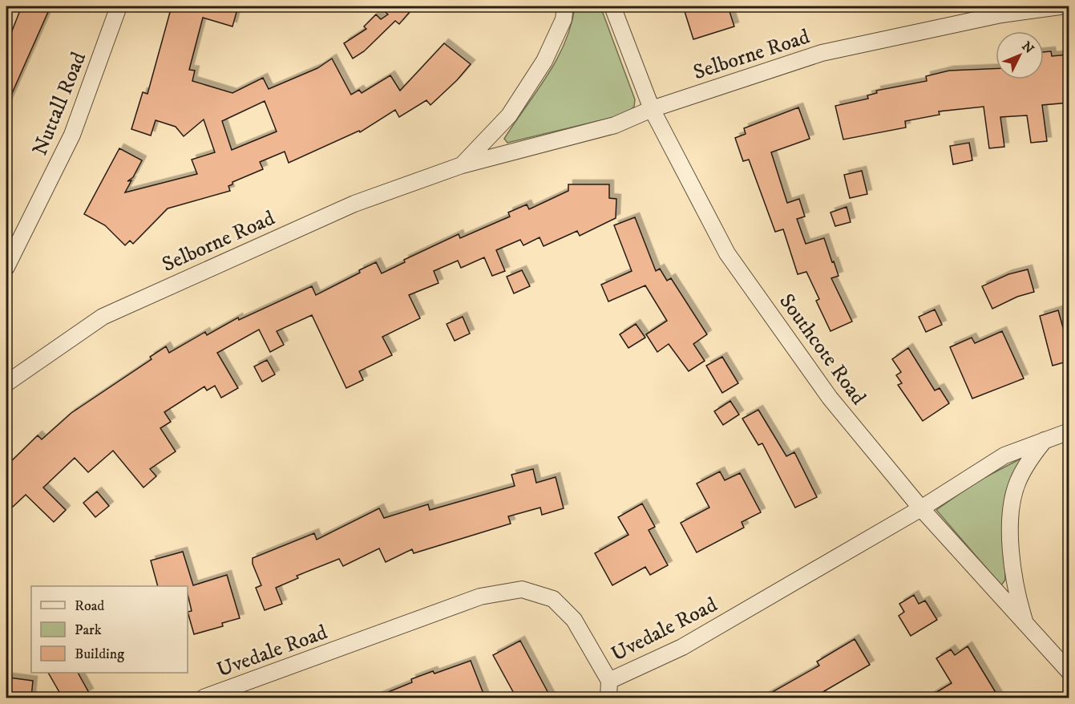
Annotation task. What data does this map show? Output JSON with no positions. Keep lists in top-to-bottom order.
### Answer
{
  "streets": {
    "street": [
      "Selborne Road",
      "Nuttall Road",
      "Southcote Road",
      "Uvedale Road"
    ]
  },
  "crossings": [
    ["Selborne Road", "Southcote Road"],
    ["Southcote Road", "Uvedale Road"]
  ],
  "legend": ["Road", "Park", "Building"],
  "north": "top right"
}
